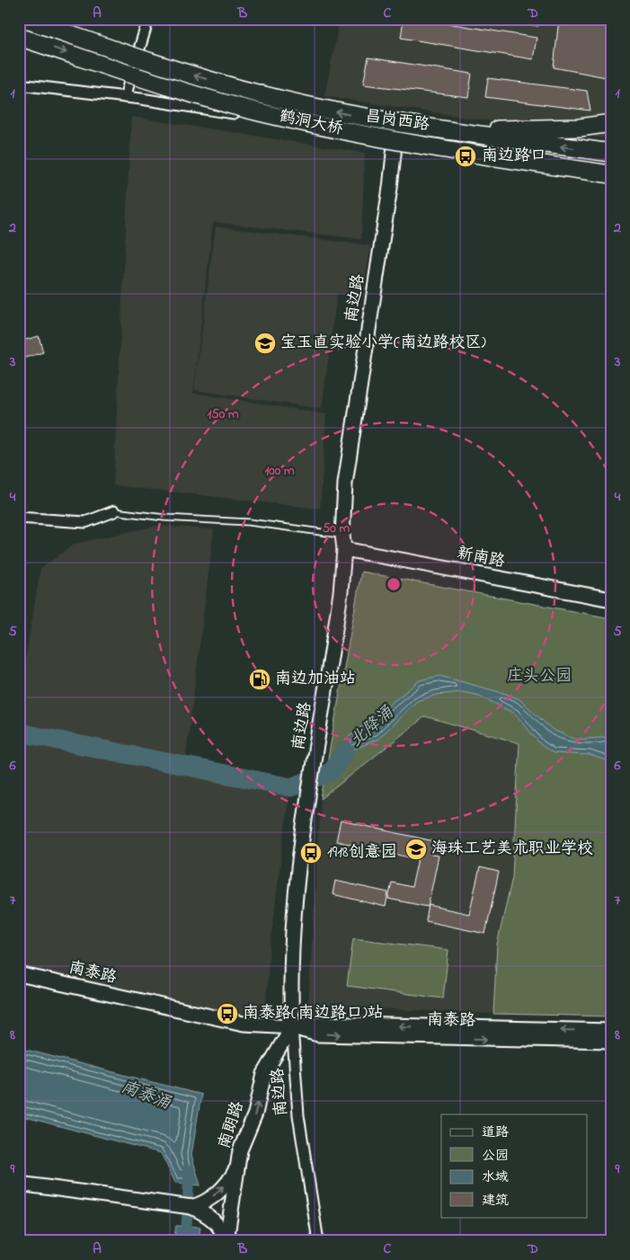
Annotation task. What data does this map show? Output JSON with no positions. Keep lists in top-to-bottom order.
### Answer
{
  "streets": {
    "main road": ["鹤洞大桥"],
    "street": [
      "昌岗西路",
      "南边路",
      "新南路",
      "南泰路",
      "南朗路"
    ]
  },
  "crossings": [
    ["昌岗西路", "南边路"],
    ["南边路", "新南路"],
    ["南边路", "南泰路"],
    ["南边路", "南朗路"],
    ["南泰路", "南朗路"]
  ],
  "one_way": ["南朗路"],
  "water": ["北降涌", "南泰涌"],
  "parks": ["庄头公园"],
  "places": {
    "bus stop": ["南边路口", "1918创意园", "南泰路(南边路口)站"],
    "school or university": ["宝玉直实验小学(南边路校区)", "海珠工艺美术职业学校"],
    "fuel station": ["南边加油站"]
  },
  "legend": [
    "道路",
    "公园",
    "水域",
    "建筑"
  ],
  "grid": {
    "columns": [
      "A",
      "B",
      "C",
      "D"
    ],
    "rows": [
      "1",
      "2",
      "3",
      "4",
      "5",
      "6",
      "7",
      "8",
      "9"
    ]
  },
  "rings": ["150 m", "100 m", "50 m"]
}
